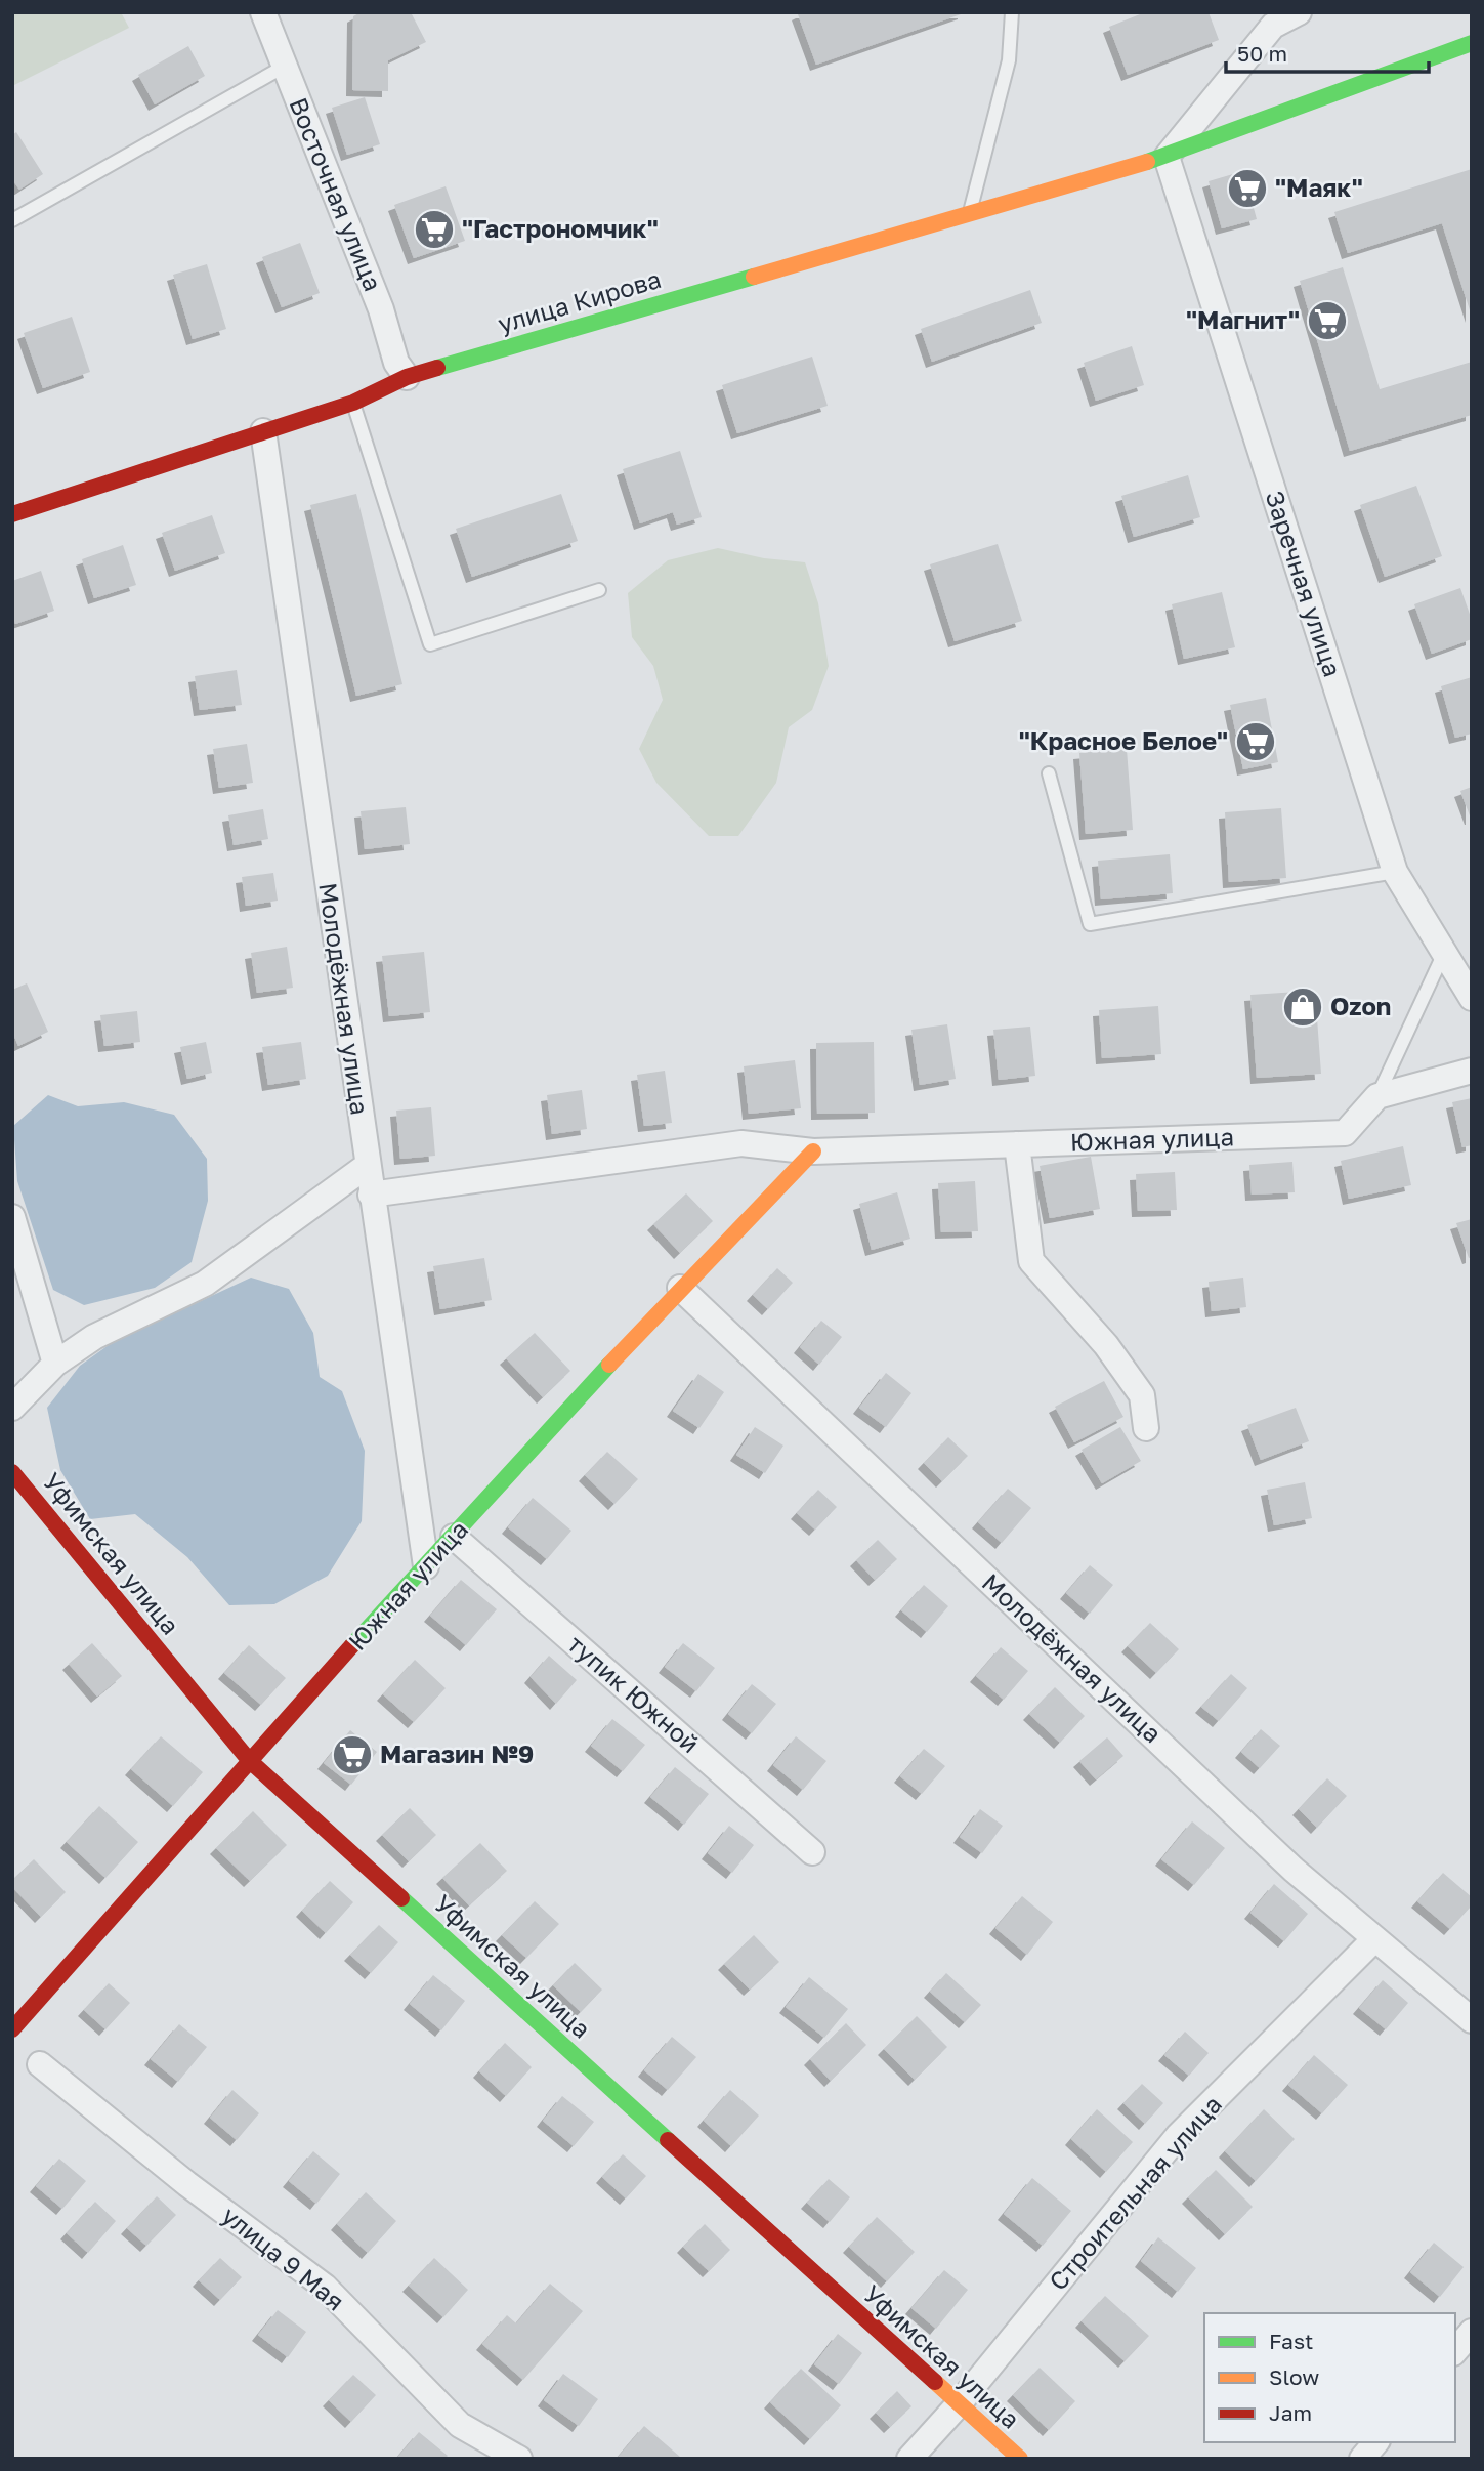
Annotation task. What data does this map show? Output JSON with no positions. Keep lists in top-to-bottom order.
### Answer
{
  "streets": {
    "street": [
      "Восточная улица",
      "улица Кирова",
      "Заречная улица",
      "Молодёжная улица",
      "Южная улица",
      "Уфимская улица",
      "тупик Южной",
      "Строительная улица",
      "улица 9 Мая"
    ]
  },
  "crossings": [
    ["Восточная улица", "улица Кирова"],
    ["улица Кирова", "Заречная улица"],
    ["улица Кирова", "Молодёжная улица"],
    ["Молодёжная улица", "Южная улица"],
    ["Молодёжная улица", "Строительная улица"],
    ["Южная улица", "Уфимская улица"],
    ["Южная улица", "тупик Южной"],
    ["Уфимская улица", "Строительная улица"]
  ],
  "places": {
    "supermarket": [
      "\"Маяк\"",
      "\"Гастрономчик\"",
      "\"Магнит\"",
      "\"Красное Белое\"",
      "Магазин №9"
    ],
    "shop": ["Ozon"]
  },
  "legend": ["Fast", "Slow", "Jam"],
  "scale_bar": "50 m"
}
